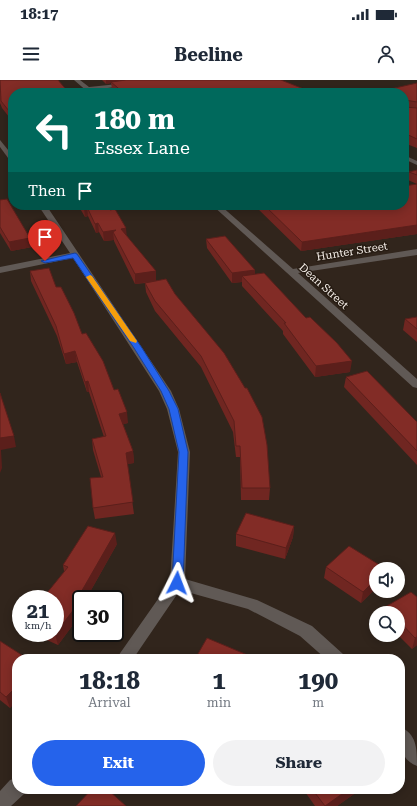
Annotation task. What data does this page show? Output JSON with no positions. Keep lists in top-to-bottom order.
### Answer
{
  "streets": {
    "street": ["Hunter Street", "Dean Street"]
  },
  "crossings": [
    ["Hunter Street", "Dean Street"]
  ],
  "page": {
    "status": "18:17",
    "header": "Beeline",
    "turn": ["180 m", "Essex Lane"],
    "then": "Then",
    "speed": "21 km/h",
    "limit": "30",
    "eta": [
      "18:18",
      "Arrival",
      "1",
      "min",
      "190",
      "m"
    ],
    "buttons": ["Exit", "Share"]
  }
}
